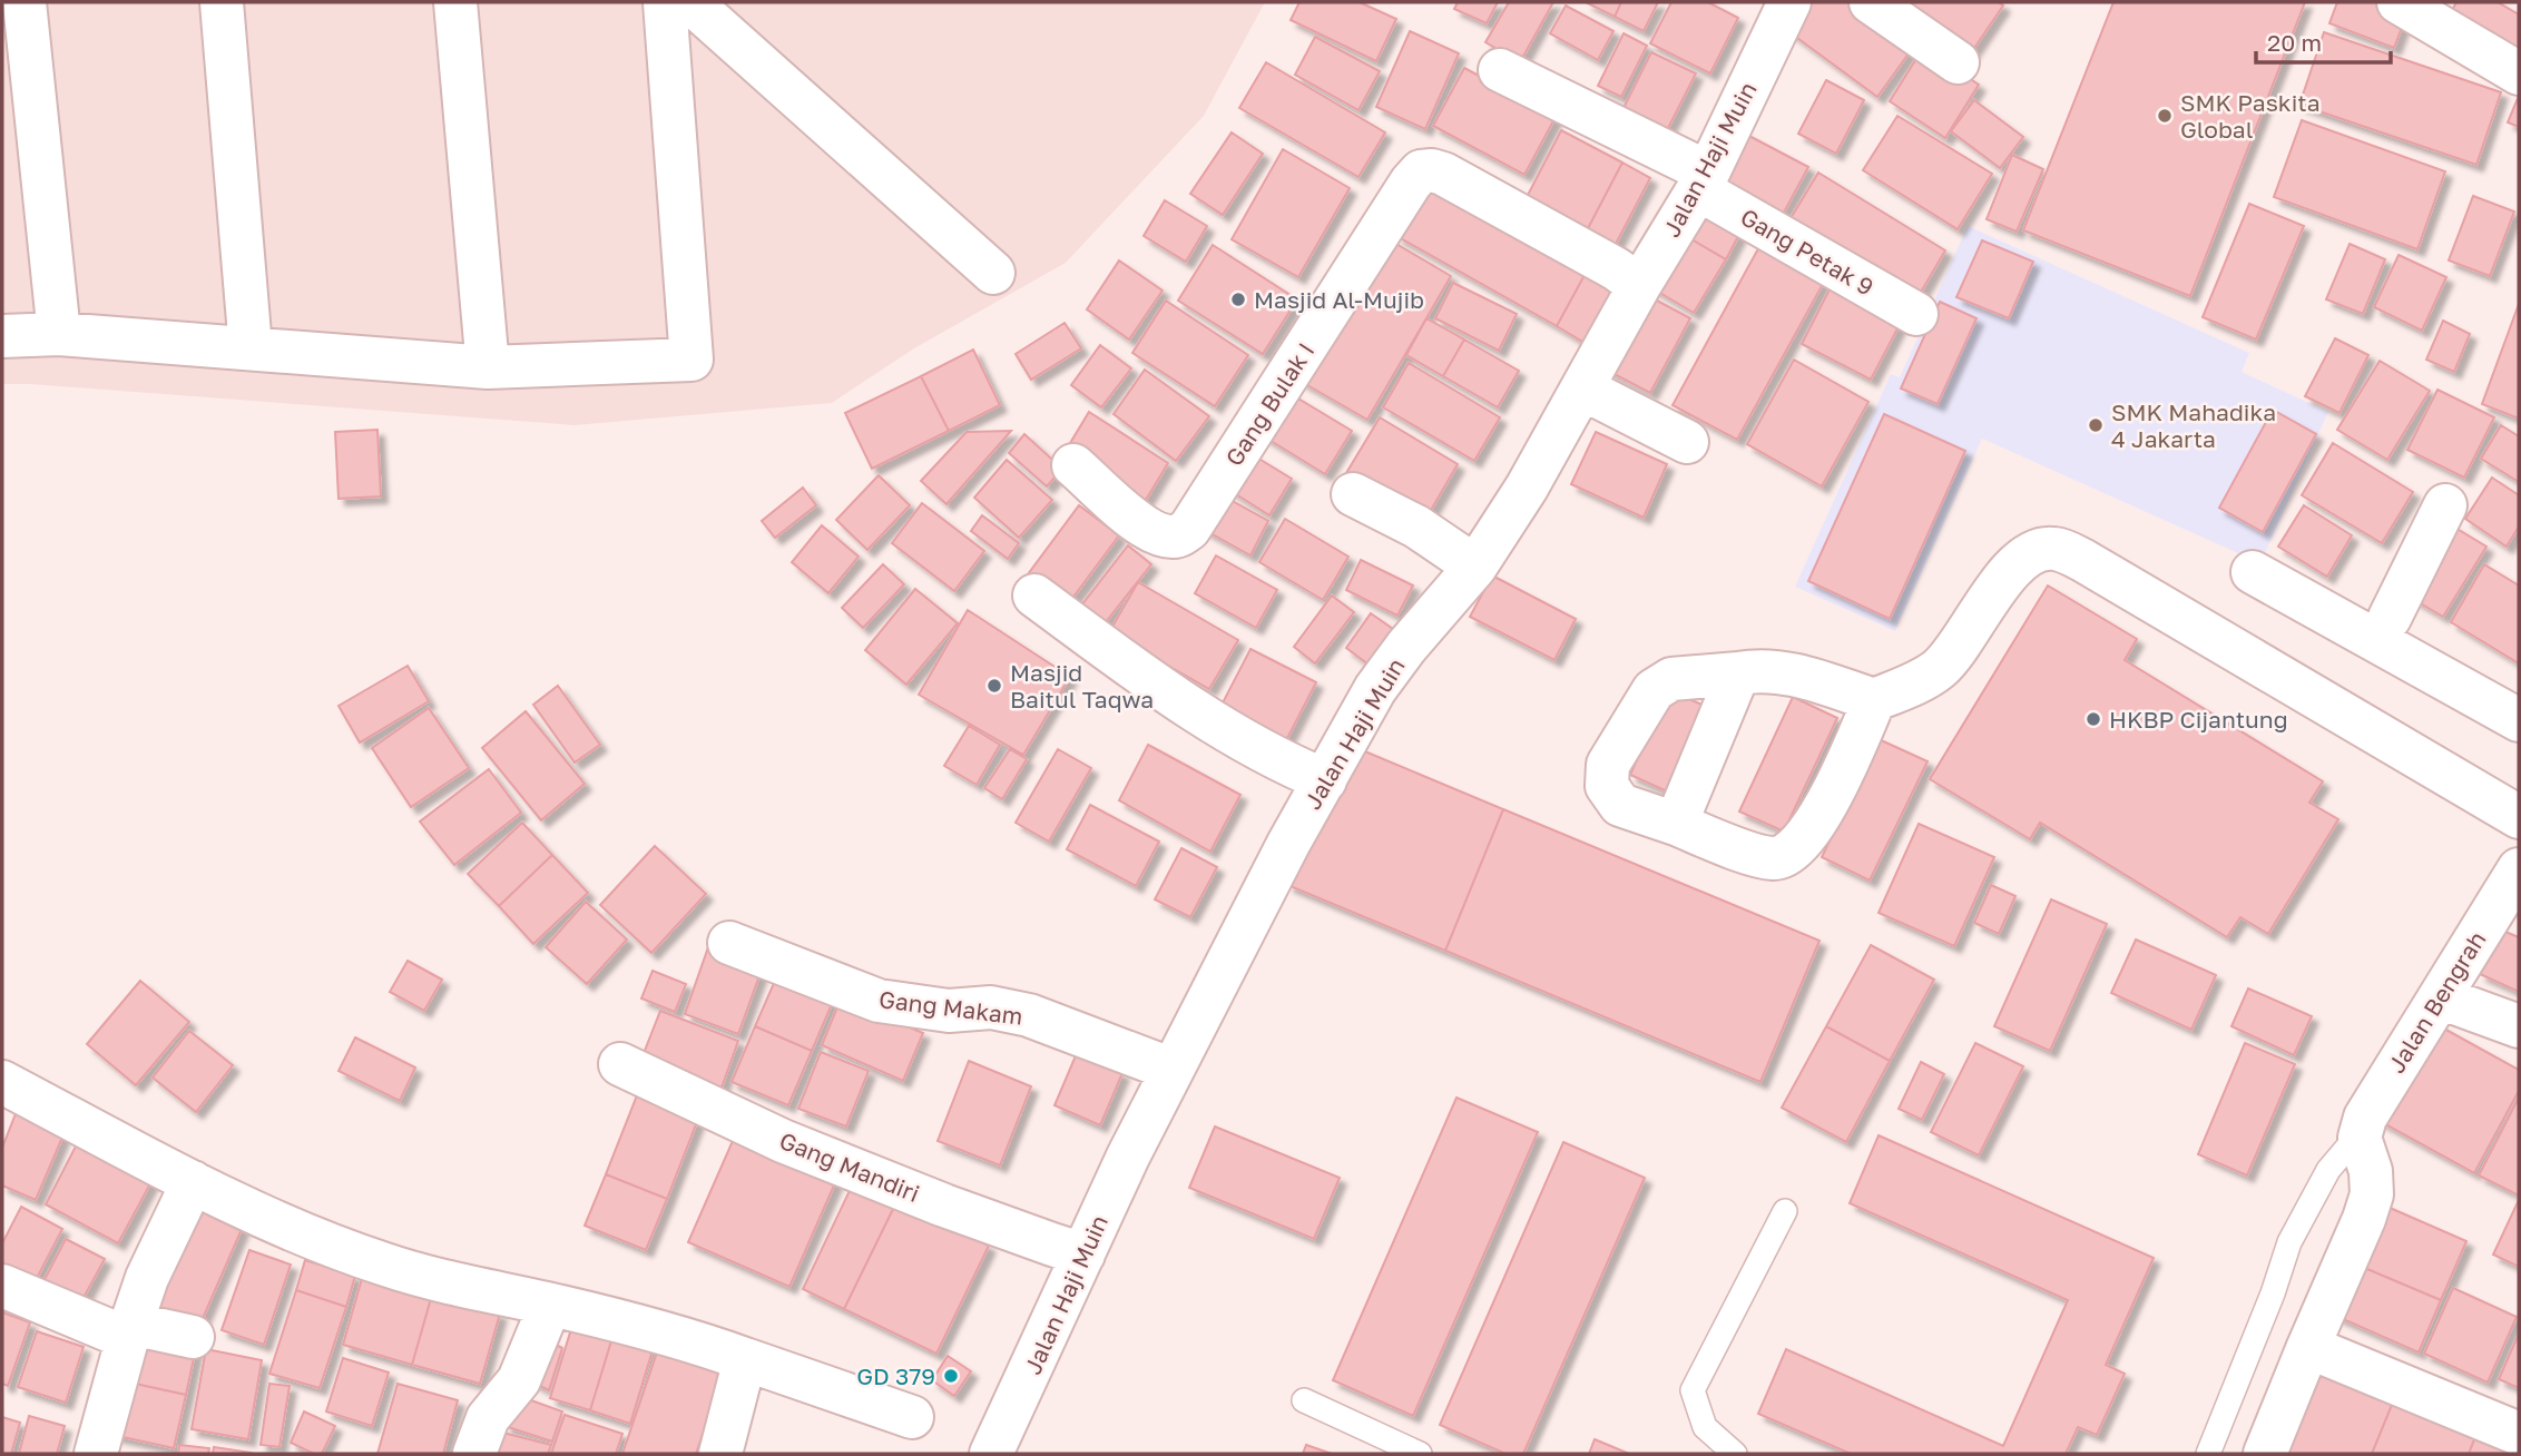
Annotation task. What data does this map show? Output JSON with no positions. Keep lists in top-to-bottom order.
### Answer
{
  "streets": {
    "street": [
      "Jalan Haji Muin",
      "Gang Petak 9",
      "Gang Bulak I",
      "Jalan Bengrah",
      "Gang Makam",
      "Gang Mandiri"
    ]
  },
  "crossings": [
    ["Jalan Haji Muin", "Gang Petak 9"],
    ["Jalan Haji Muin", "Gang Bulak I"],
    ["Jalan Haji Muin", "Gang Makam"],
    ["Jalan Haji Muin", "Gang Mandiri"]
  ],
  "places": [
    "SMK Paskita Global",
    "Masjid Al-Mujib",
    "SMK Mahadika 4 Jakarta",
    "Masjid Baitul Taqwa",
    "HKBP Cijantung",
    "GD 379"
  ],
  "scale_bar": "20 m"
}
